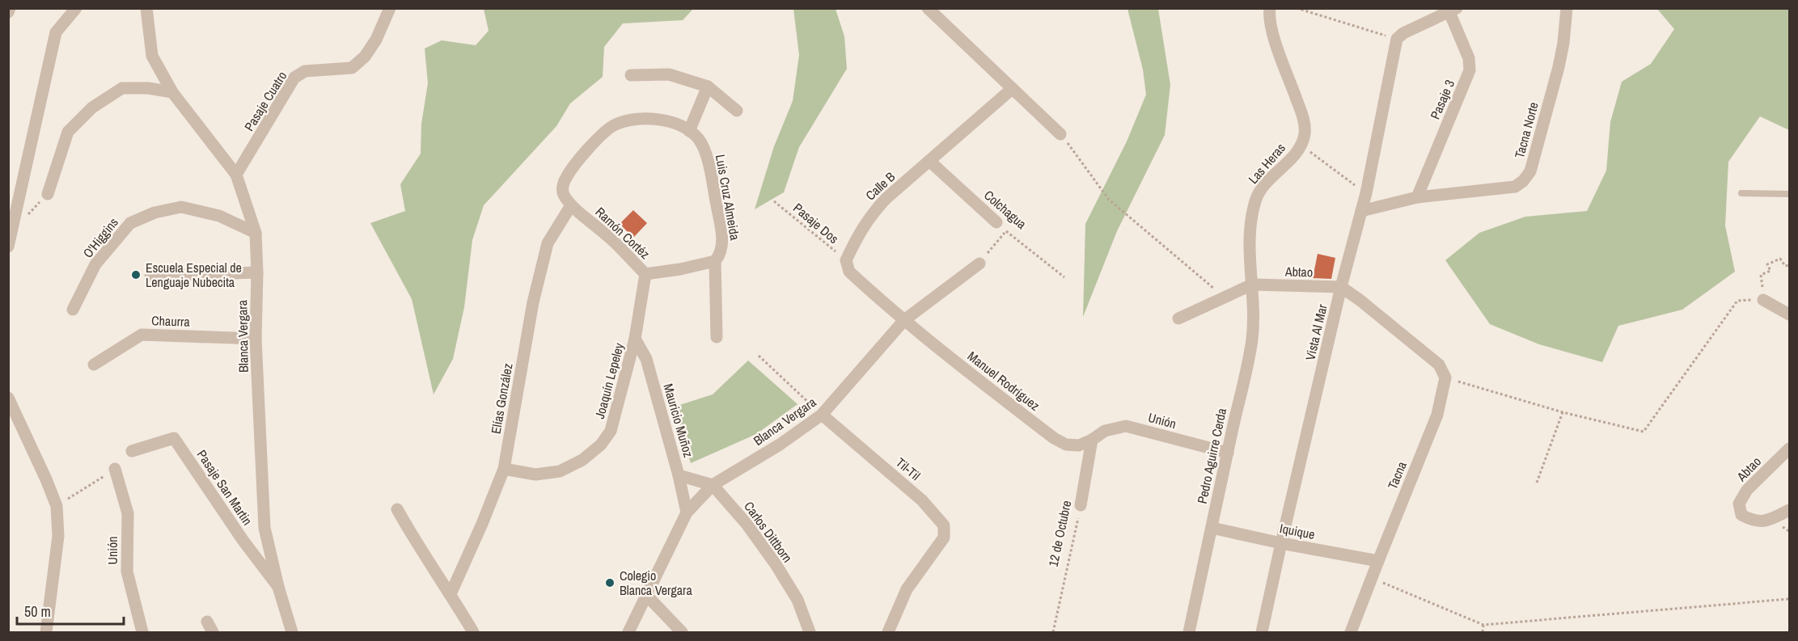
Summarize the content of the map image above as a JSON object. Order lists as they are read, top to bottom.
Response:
{
  "streets": {
    "street": [
      "Pasaje 3",
      "Pasaje Cuatro",
      "Tacna Norte",
      "Las Heras",
      "Calle B",
      "Luis Cruz Almeida",
      "Colchagua",
      "Ramón Cortéz",
      "O'Higgins",
      "Abtao",
      "Chaurra",
      "Vista Al Mar",
      "Blanca Vergara",
      "Joaquín Lepeley",
      "Manuel Rodríguez",
      "Elías González",
      "Mauricio Muñoz",
      "Unión",
      "Pedro Aguirre Cerda",
      "Til-Til",
      "Tacna",
      "Pasaje San Martin",
      "Iquique",
      "Carlos Dittborn",
      "12 de Octubre"
    ],
    "path": ["Pasaje Dos"]
  },
  "crossings": [
    ["Pasaje 3", "Tacna Norte"],
    ["Pasaje Cuatro", "Blanca Vergara"],
    ["Tacna Norte", "Vista Al Mar"],
    ["Las Heras", "Abtao"],
    ["Las Heras", "Pedro Aguirre Cerda"],
    ["Calle B", "Colchagua"],
    ["Calle B", "Pasaje Dos"],
    ["Luis Cruz Almeida", "Ramón Cortéz"],
    ["Luis Cruz Almeida", "Joaquín Lepeley"],
    ["Luis Cruz Almeida", "Elías González"],
    ["Ramón Cortéz", "Joaquín Lepeley"],
    ["Ramón Cortéz", "Elías González"],
    ["O'Higgins", "Blanca Vergara"],
    ["Abtao", "Vista Al Mar"],
    ["Abtao", "Pedro Aguirre Cerda"],
    ["Chaurra", "Blanca Vergara"],
    ["Vista Al Mar", "Iquique"],
    ["Blanca Vergara", "Manuel Rodríguez"],
    ["Blanca Vergara", "Mauricio Muñoz"],
    ["Blanca Vergara", "Til-Til"],
    ["Blanca Vergara", "Pasaje San Martin"],
    ["Blanca Vergara", "Carlos Dittborn"],
    ["Joaquín Lepeley", "Elías González"],
    ["Joaquín Lepeley", "Mauricio Muñoz"],
    ["Manuel Rodríguez", "Unión"],
    ["Manuel Rodríguez", "12 de Octubre"],
    ["Unión", "Pedro Aguirre Cerda"],
    ["Unión", "12 de Octubre"],
    ["Pedro Aguirre Cerda", "Iquique"],
    ["Tacna", "Iquique"]
  ],
  "places": ["Escuela Especial de Lenguaje Nubecita", "Colegio Blanca Vergara"],
  "scale_bar": "50 m"
}
